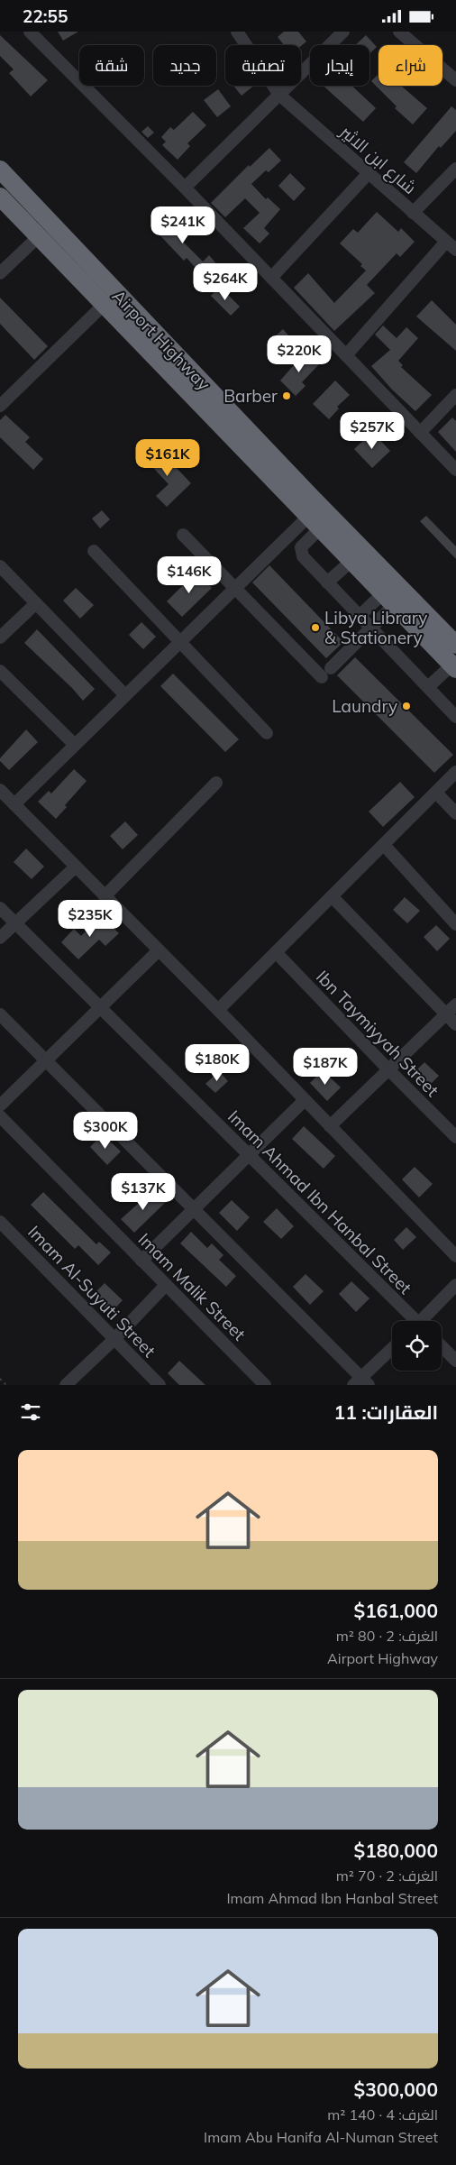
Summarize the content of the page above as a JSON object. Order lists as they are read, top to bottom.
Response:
{
  "streets": {
    "highway": ["Airport Highway"],
    "street": [
      "شارع ابن الاثير",
      "Ibn Taymiyyah Street",
      "Imam Ahmad Ibn Hanbal Street",
      "Imam Malik Street",
      "Imam Al-Suyuti Street"
    ]
  },
  "places": ["Barber", "Libya Library & Stationery", "Laundry"],
  "page": {
    "status": "22:55",
    "chip": [
      "شراء",
      "إيجار",
      "تصفية",
      "جديد",
      "شقة"
    ],
    "price": [
      "$241K",
      "$264K",
      "$220K",
      "$257K",
      "$161K",
      "$146K",
      "$235K",
      "$180K",
      "$187K",
      "$300K",
      "$137K"
    ],
    "heading": "العقارات: 11",
    "list": [
      {
        "name": "$161,000",
        "note": "الغرف: 2 · 80 m² · Airport Highway"
      },
      {
        "name": "$180,000",
        "note": "الغرف: 2 · 70 m² · Imam Ahmad Ibn Hanbal Street"
      },
      {
        "name": "$300,000",
        "note": "الغرف: 4 · 140 m² · Imam Abu Hanifa Al-Numan Street"
      }
    ]
  }
}
